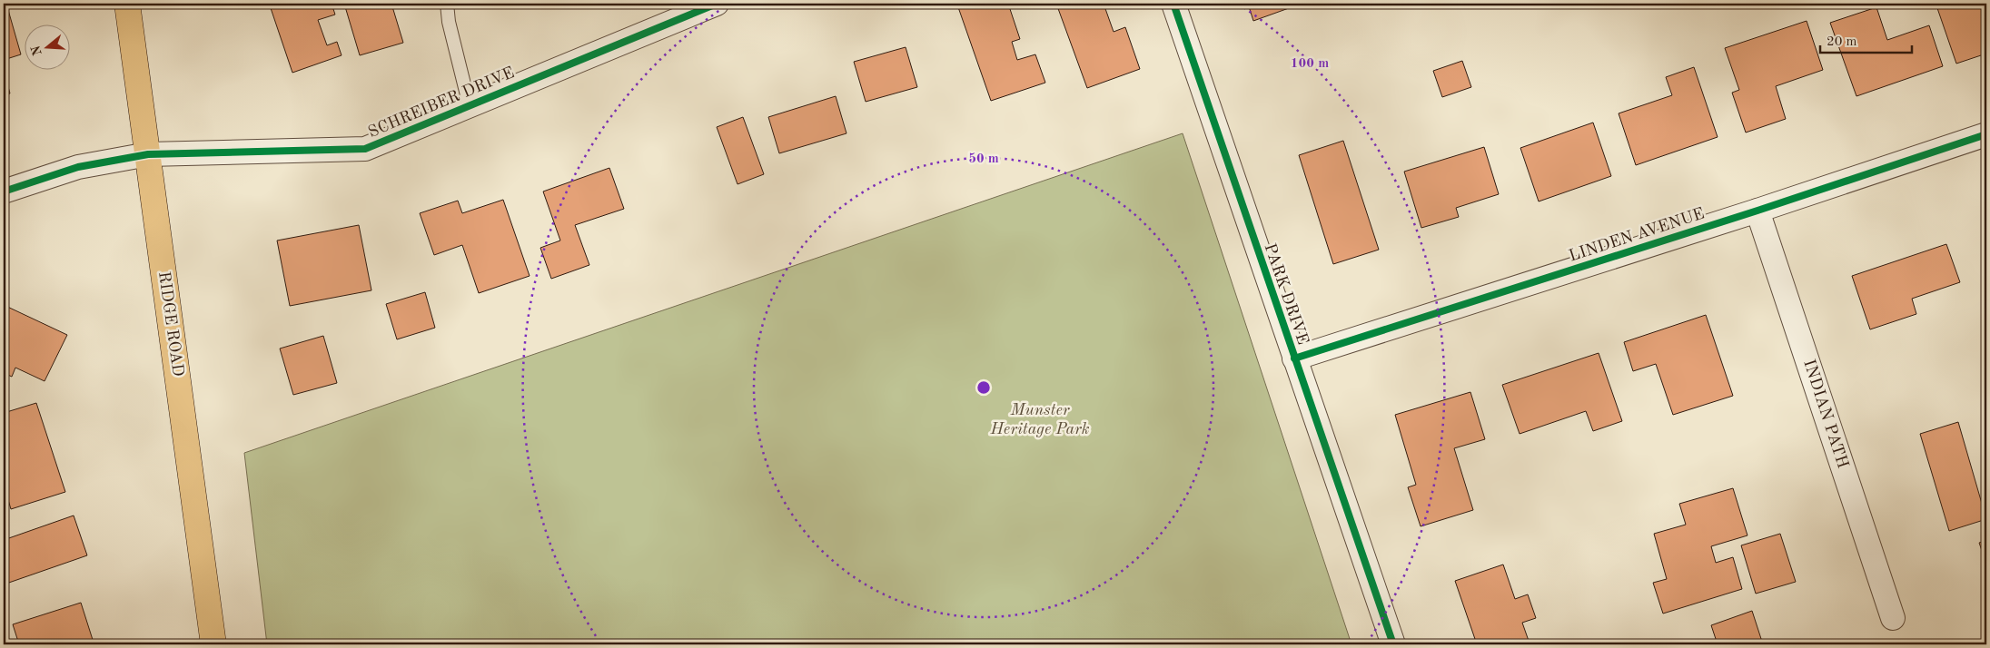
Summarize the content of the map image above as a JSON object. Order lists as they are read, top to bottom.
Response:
{
  "streets": {
    "main road": ["RIDGE ROAD"],
    "street": [
      "SCHREIBER DRIVE",
      "LINDEN AVENUE",
      "PARK DRIVE",
      "INDIAN PATH"
    ]
  },
  "crossings": [
    ["SCHREIBER DRIVE", "RIDGE ROAD"],
    ["LINDEN AVENUE", "PARK DRIVE"],
    ["LINDEN AVENUE", "INDIAN PATH"]
  ],
  "parks": ["Munster Heritage Park"],
  "scale_bar": "20 m",
  "north": "left",
  "rings": ["100 m", "50 m"]
}
